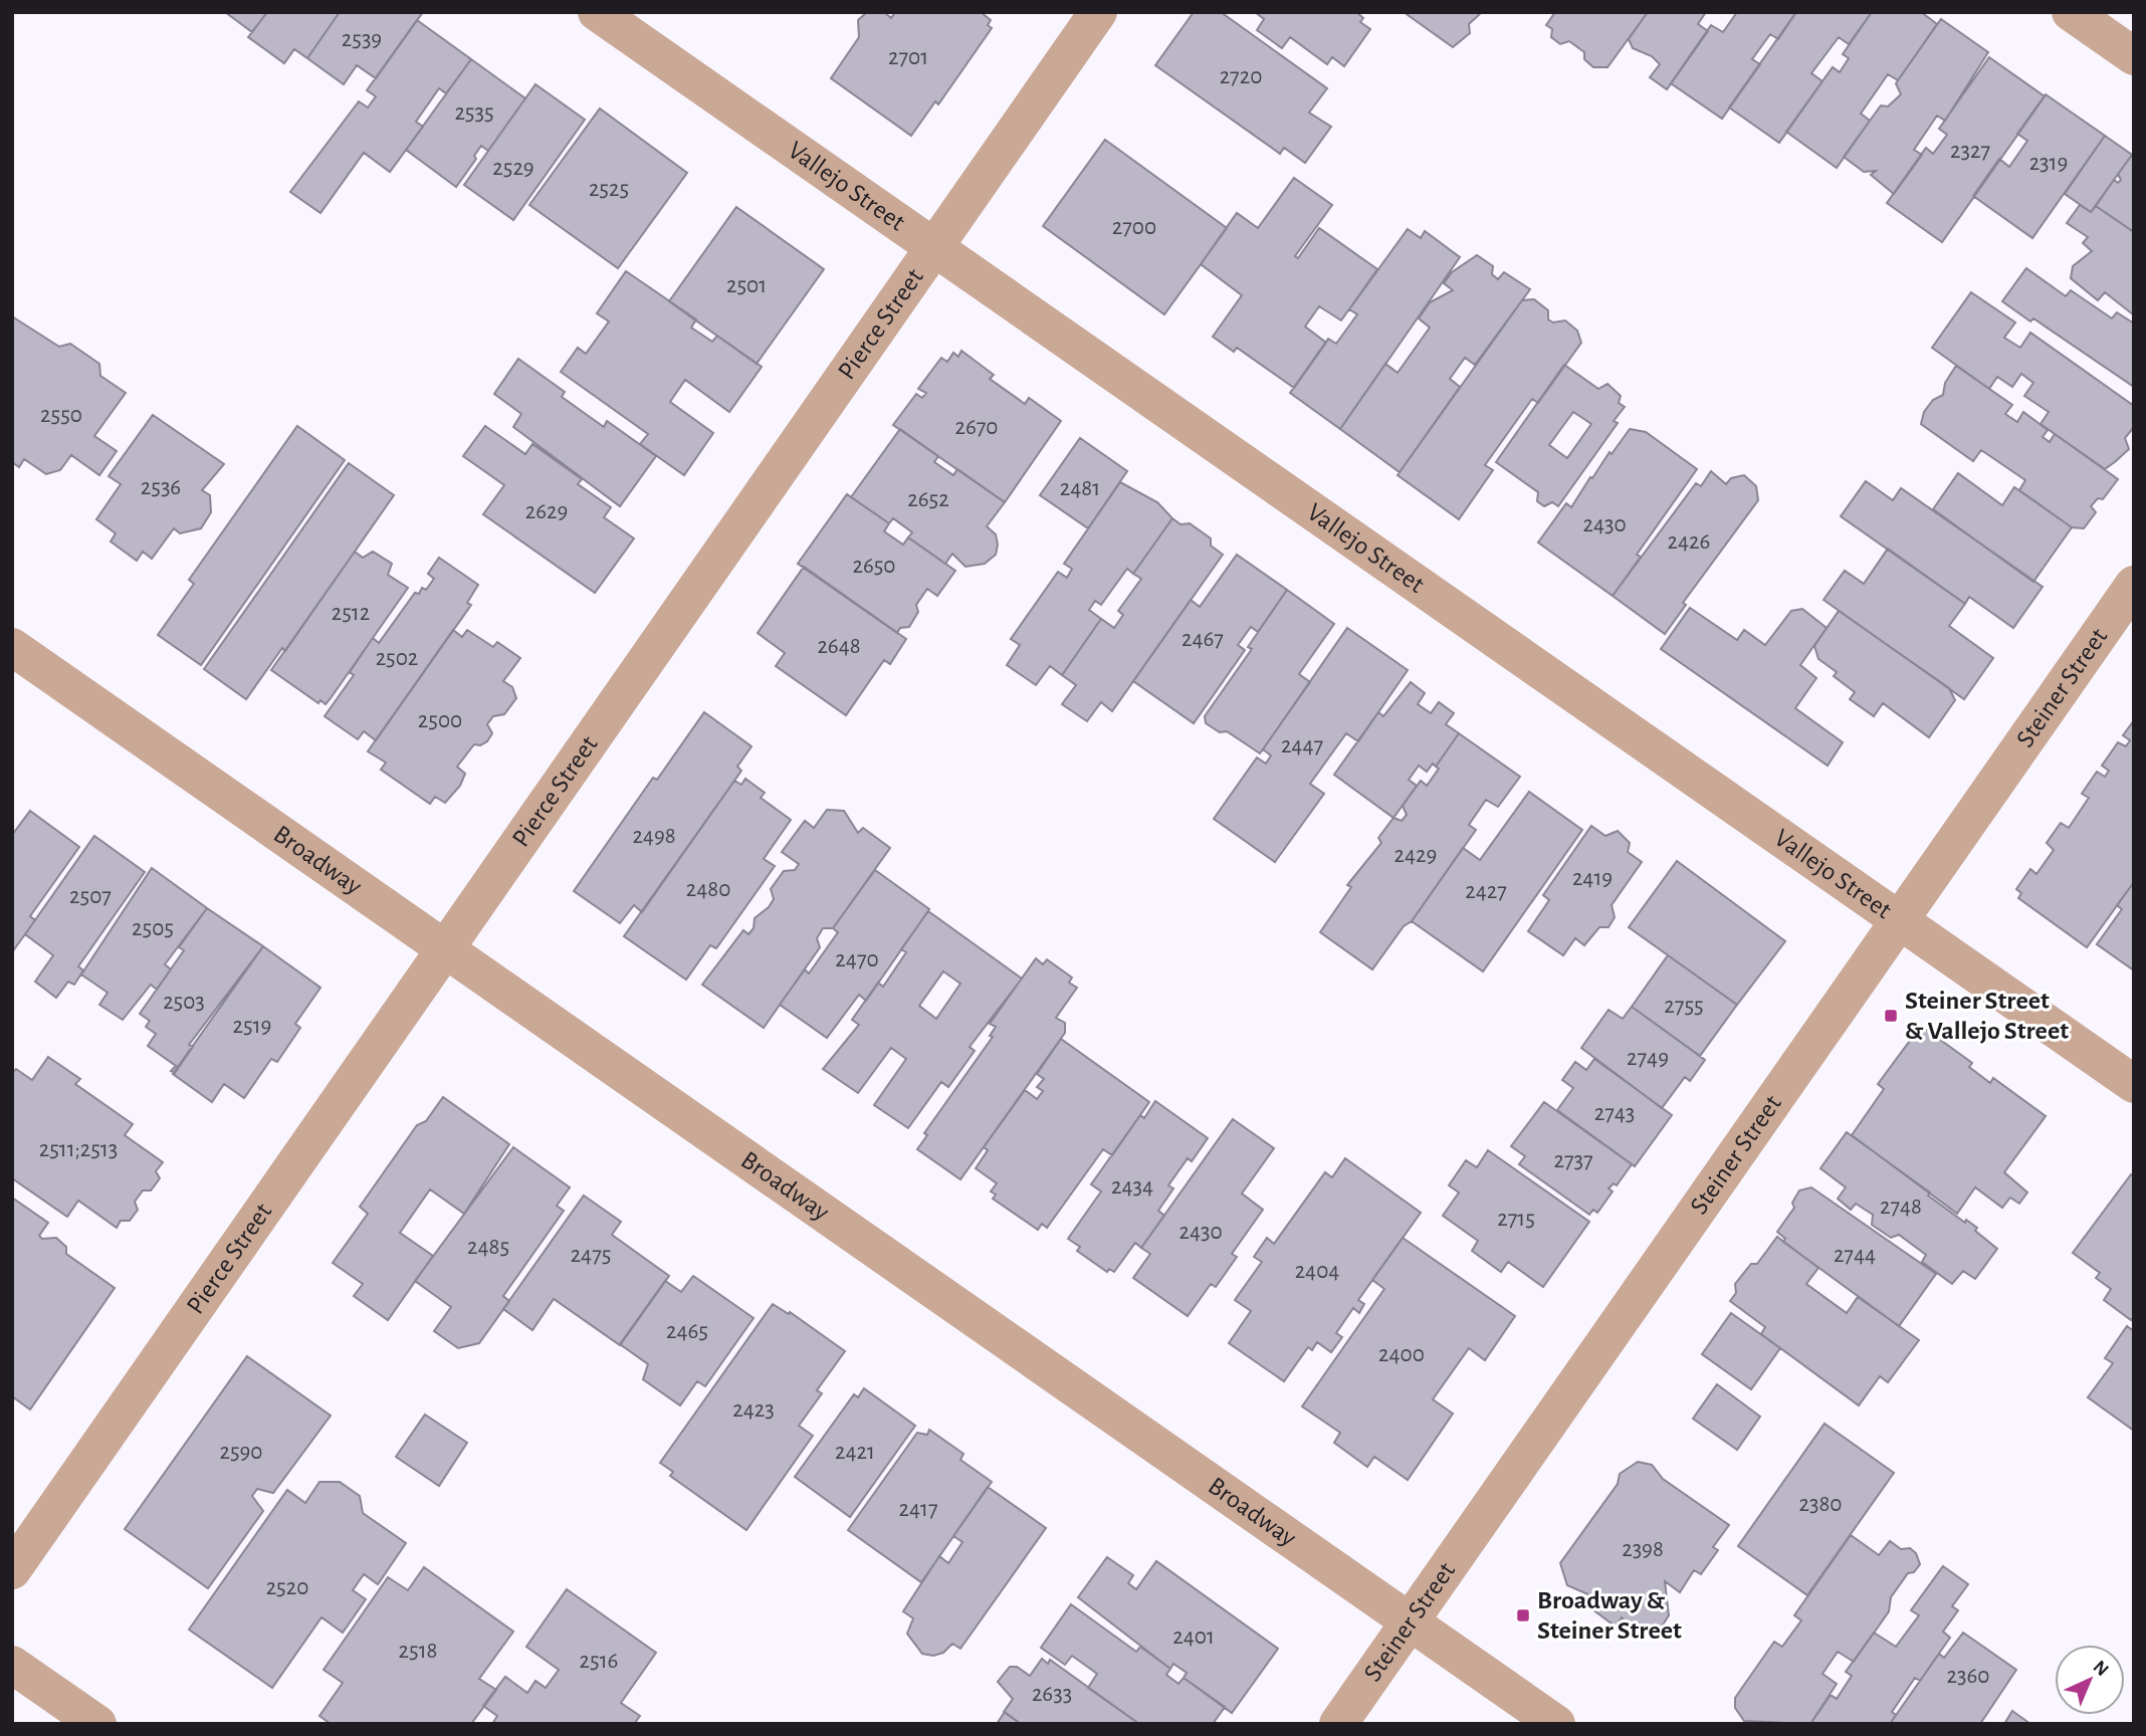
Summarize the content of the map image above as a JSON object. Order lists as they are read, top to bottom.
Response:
{
  "streets": {
    "street": [
      "Vallejo Street",
      "Pierce Street",
      "Steiner Street",
      "Broadway"
    ]
  },
  "crossings": [
    ["Vallejo Street", "Pierce Street"],
    ["Vallejo Street", "Steiner Street"],
    ["Pierce Street", "Broadway"],
    ["Steiner Street", "Broadway"]
  ],
  "places": {
    "transit": ["Steiner Street & Vallejo Street", "Broadway & Steiner Street"]
  },
  "house_numbers": [
    "2539",
    "2701",
    "2720",
    "2535",
    "2327",
    "2319",
    "2529",
    "2525",
    "2700",
    "2501",
    "2550",
    "2670",
    "2536",
    "2481",
    "2652",
    "2629",
    "2430",
    "2426",
    "2650",
    "2512",
    "2467",
    "2648",
    "2502",
    "2500",
    "2447",
    "2498",
    "2429",
    "2419",
    "2480",
    "2427",
    "2507",
    "2505",
    "2470",
    "2503",
    "2755",
    "2519",
    "2749",
    "2743",
    "2511;2513",
    "2737",
    "2434",
    "2748",
    "2715",
    "2430",
    "2485",
    "2475",
    "2744",
    "2404",
    "2465",
    "2400",
    "2423",
    "2590",
    "2421",
    "2380",
    "2417",
    "2398",
    "2520",
    "2401",
    "2518",
    "2516",
    "2360",
    "2633"
  ],
  "north": "top right"
}
